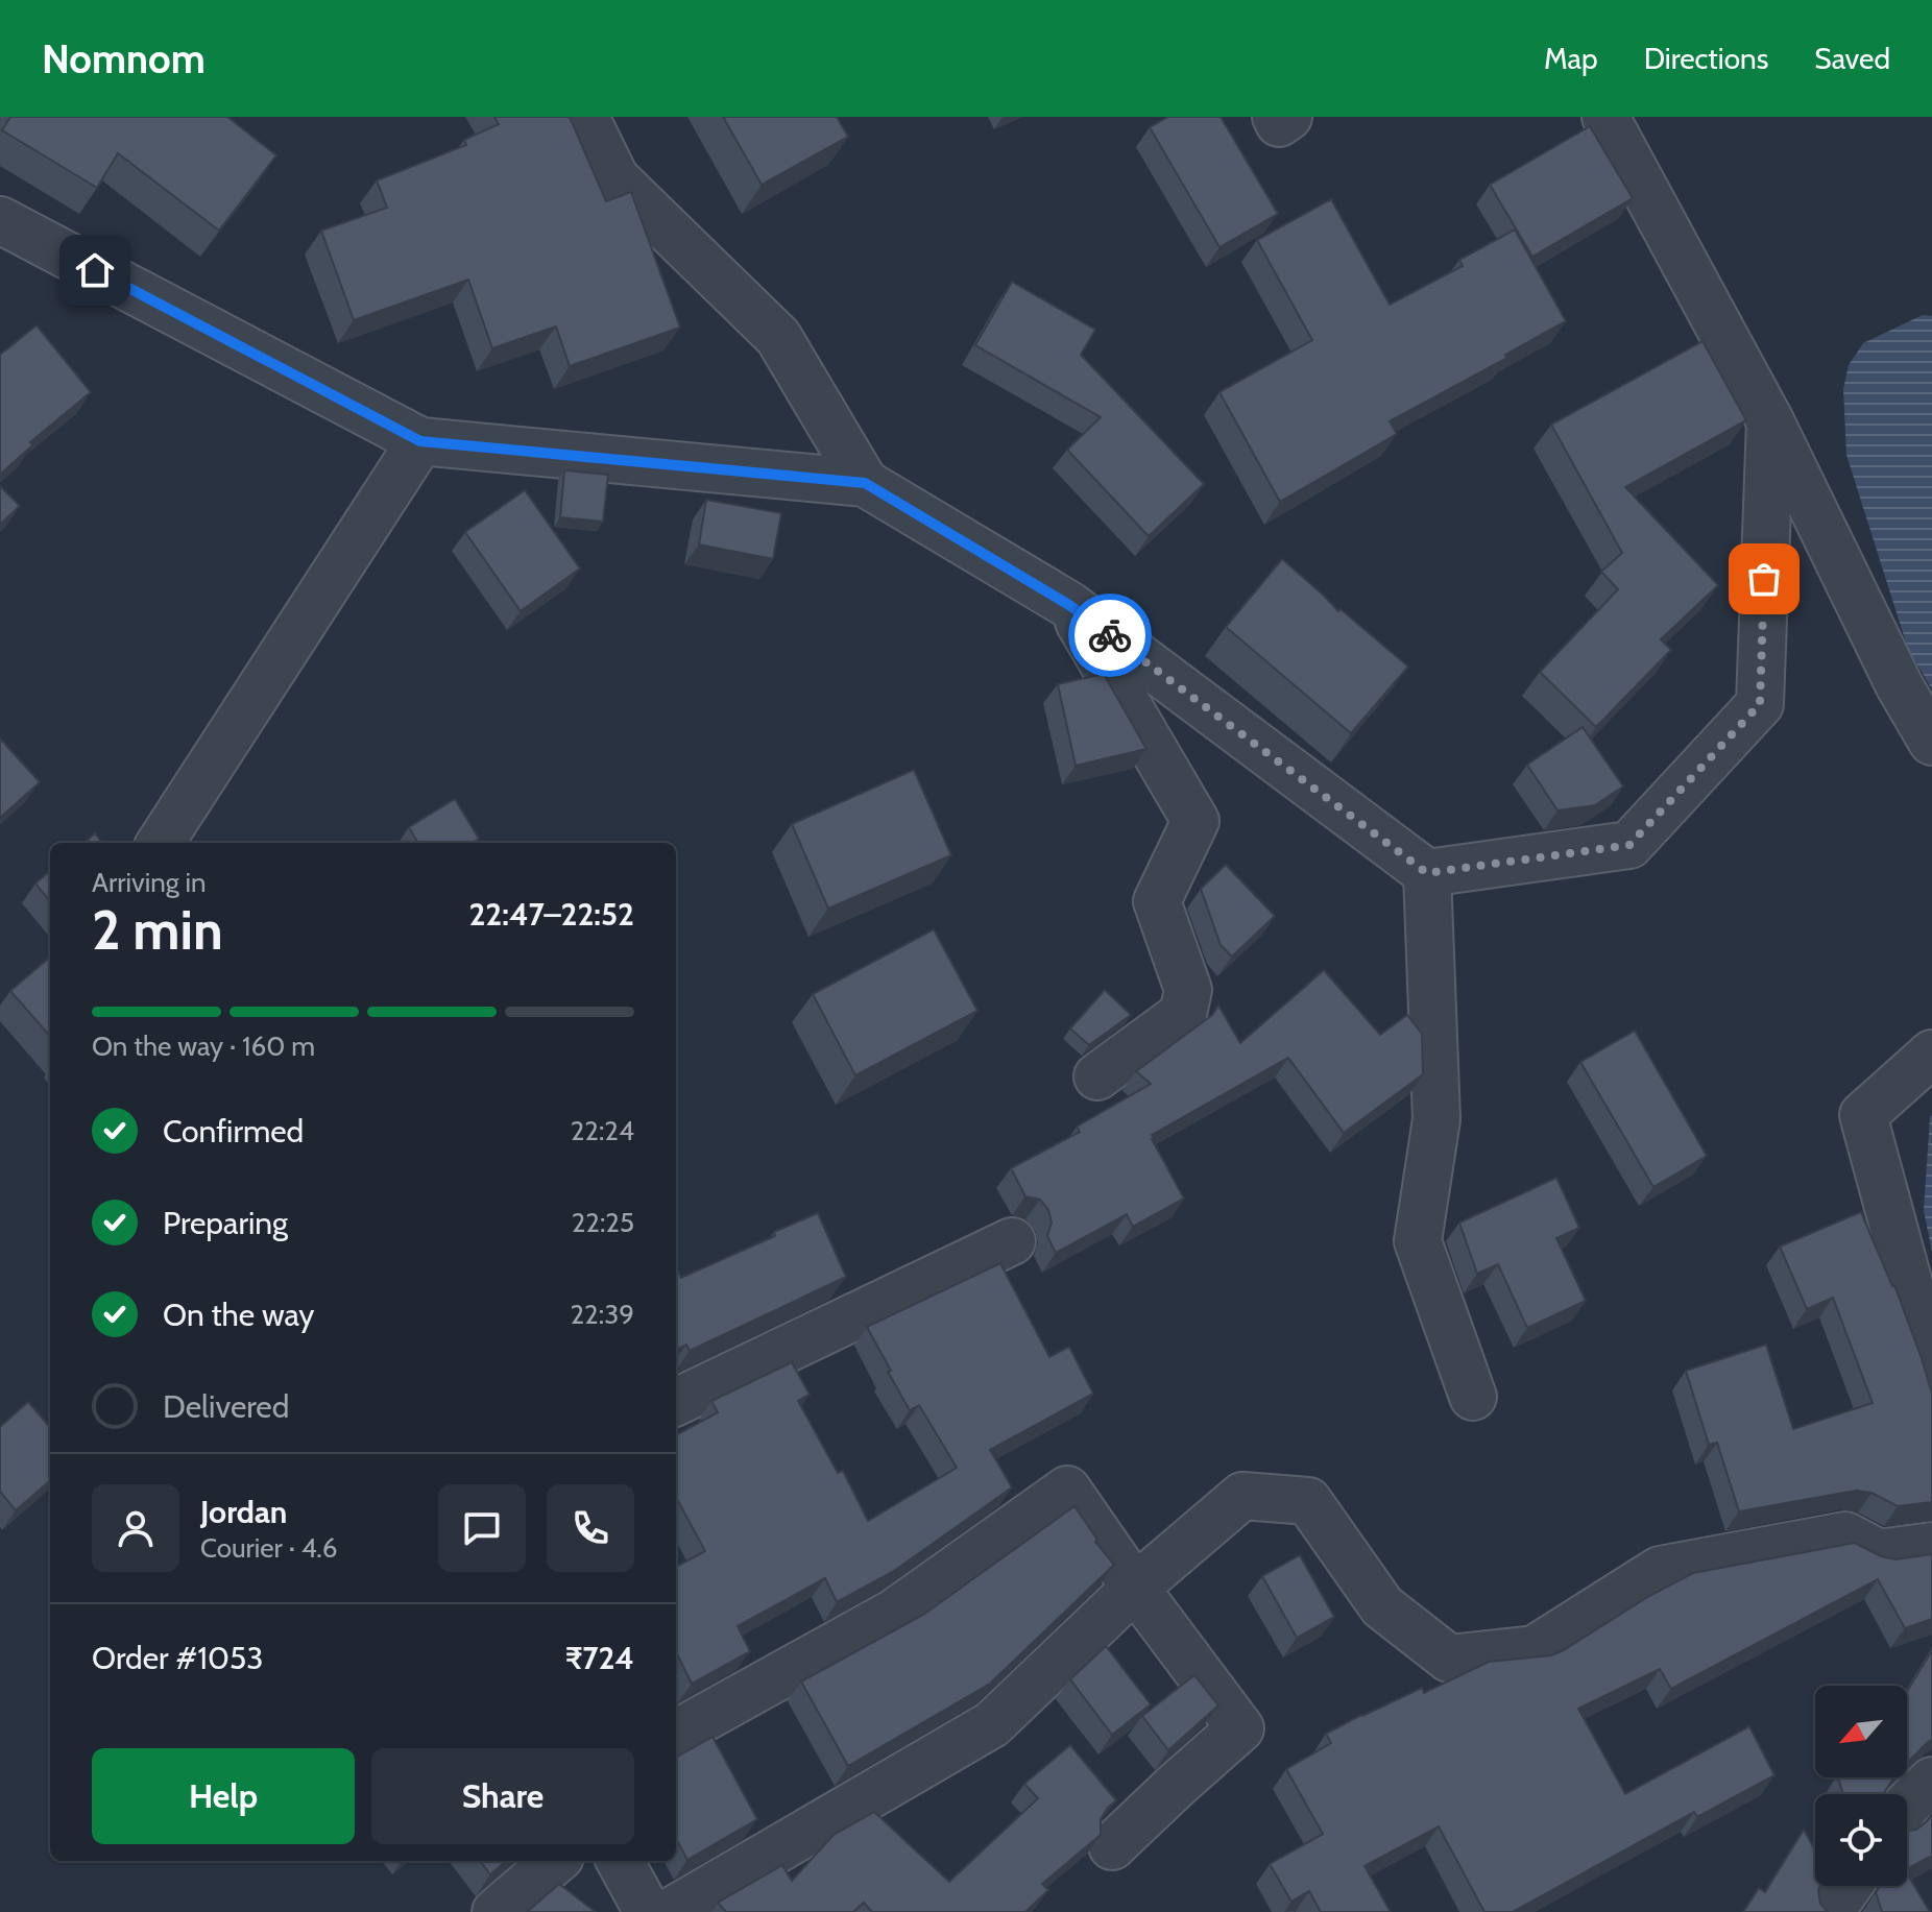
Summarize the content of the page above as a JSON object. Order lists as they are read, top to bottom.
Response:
{
  "north": "bottom left",
  "page": {
    "header": "Nomnom",
    "nav": ["Map", "Directions", "Saved"],
    "heading": ["2 min", "Arriving in", "22:47–22:52"],
    "panel": [
      "Jordan",
      "Courier · 4.6",
      "Order #1053",
      "₹724"
    ],
    "bar": "On the way · 160 m",
    "list": [
      ["Confirmed", "22:24"],
      ["Preparing", "22:25"],
      ["On the way", "22:39"],
      "Delivered"
    ],
    "buttons": ["Help", "Share"]
  }
}
